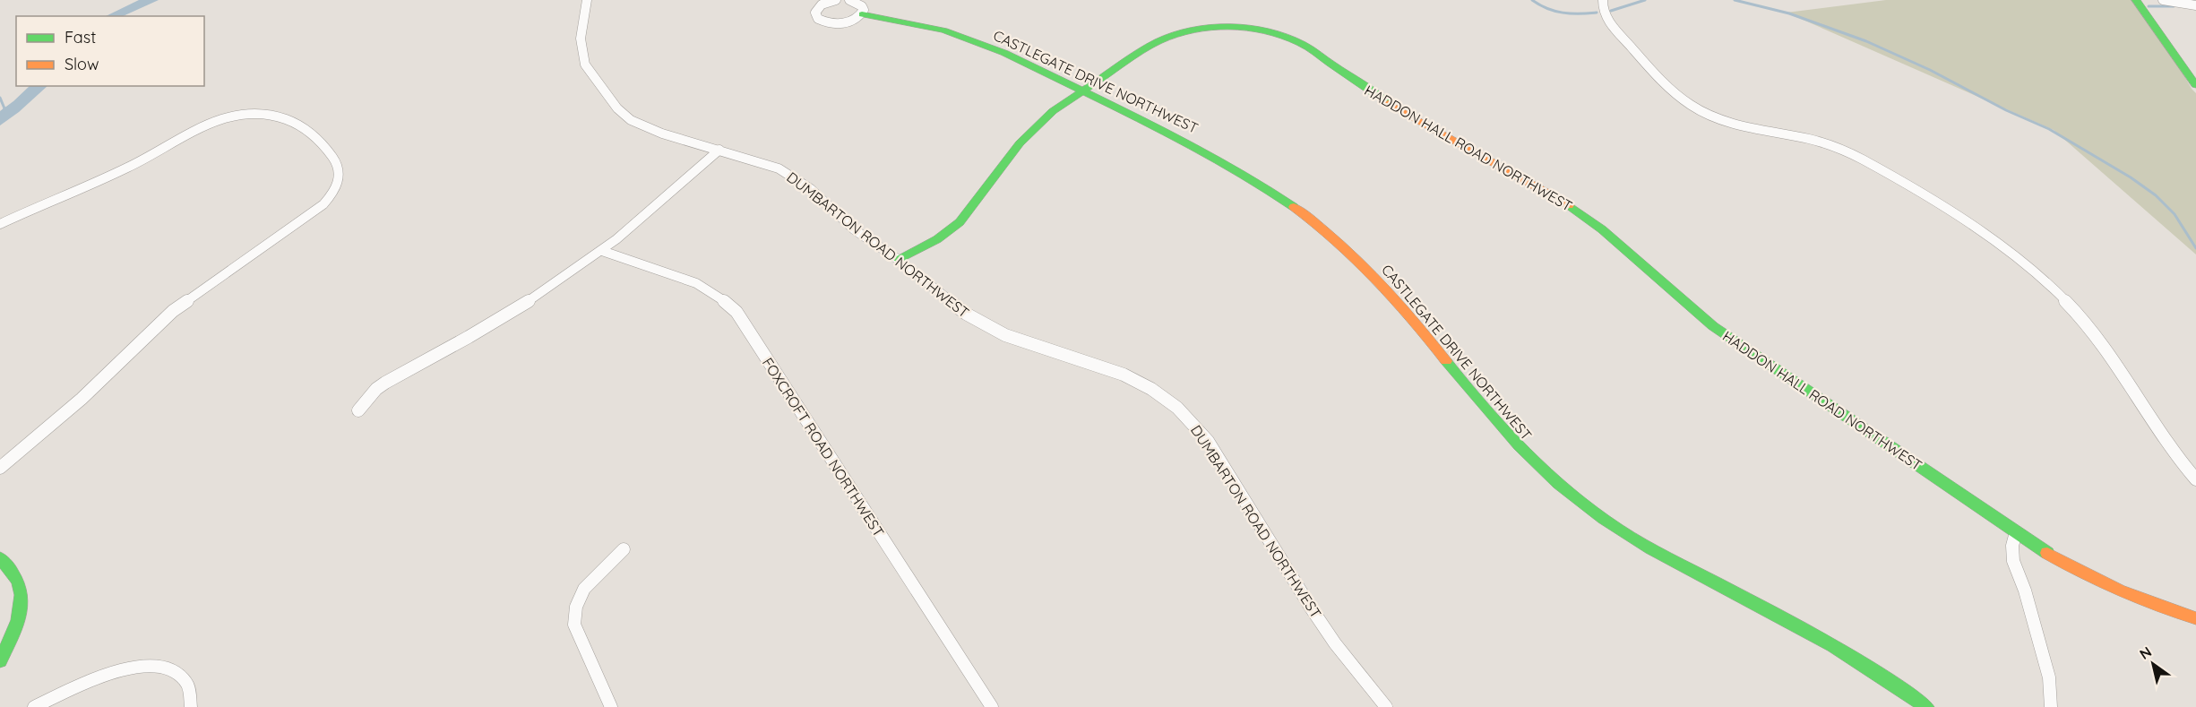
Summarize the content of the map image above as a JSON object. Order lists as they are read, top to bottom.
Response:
{
  "streets": {
    "street": [
      "CASTLEGATE DRIVE NORTHWEST",
      "HADDON HALL ROAD NORTHWEST",
      "DUMBARTON ROAD NORTHWEST",
      "FOXCROFT ROAD NORTHWEST"
    ]
  },
  "crossings": [
    ["CASTLEGATE DRIVE NORTHWEST", "HADDON HALL ROAD NORTHWEST"],
    ["HADDON HALL ROAD NORTHWEST", "DUMBARTON ROAD NORTHWEST"]
  ],
  "legend": ["Fast", "Slow"],
  "north": "top left"
}
